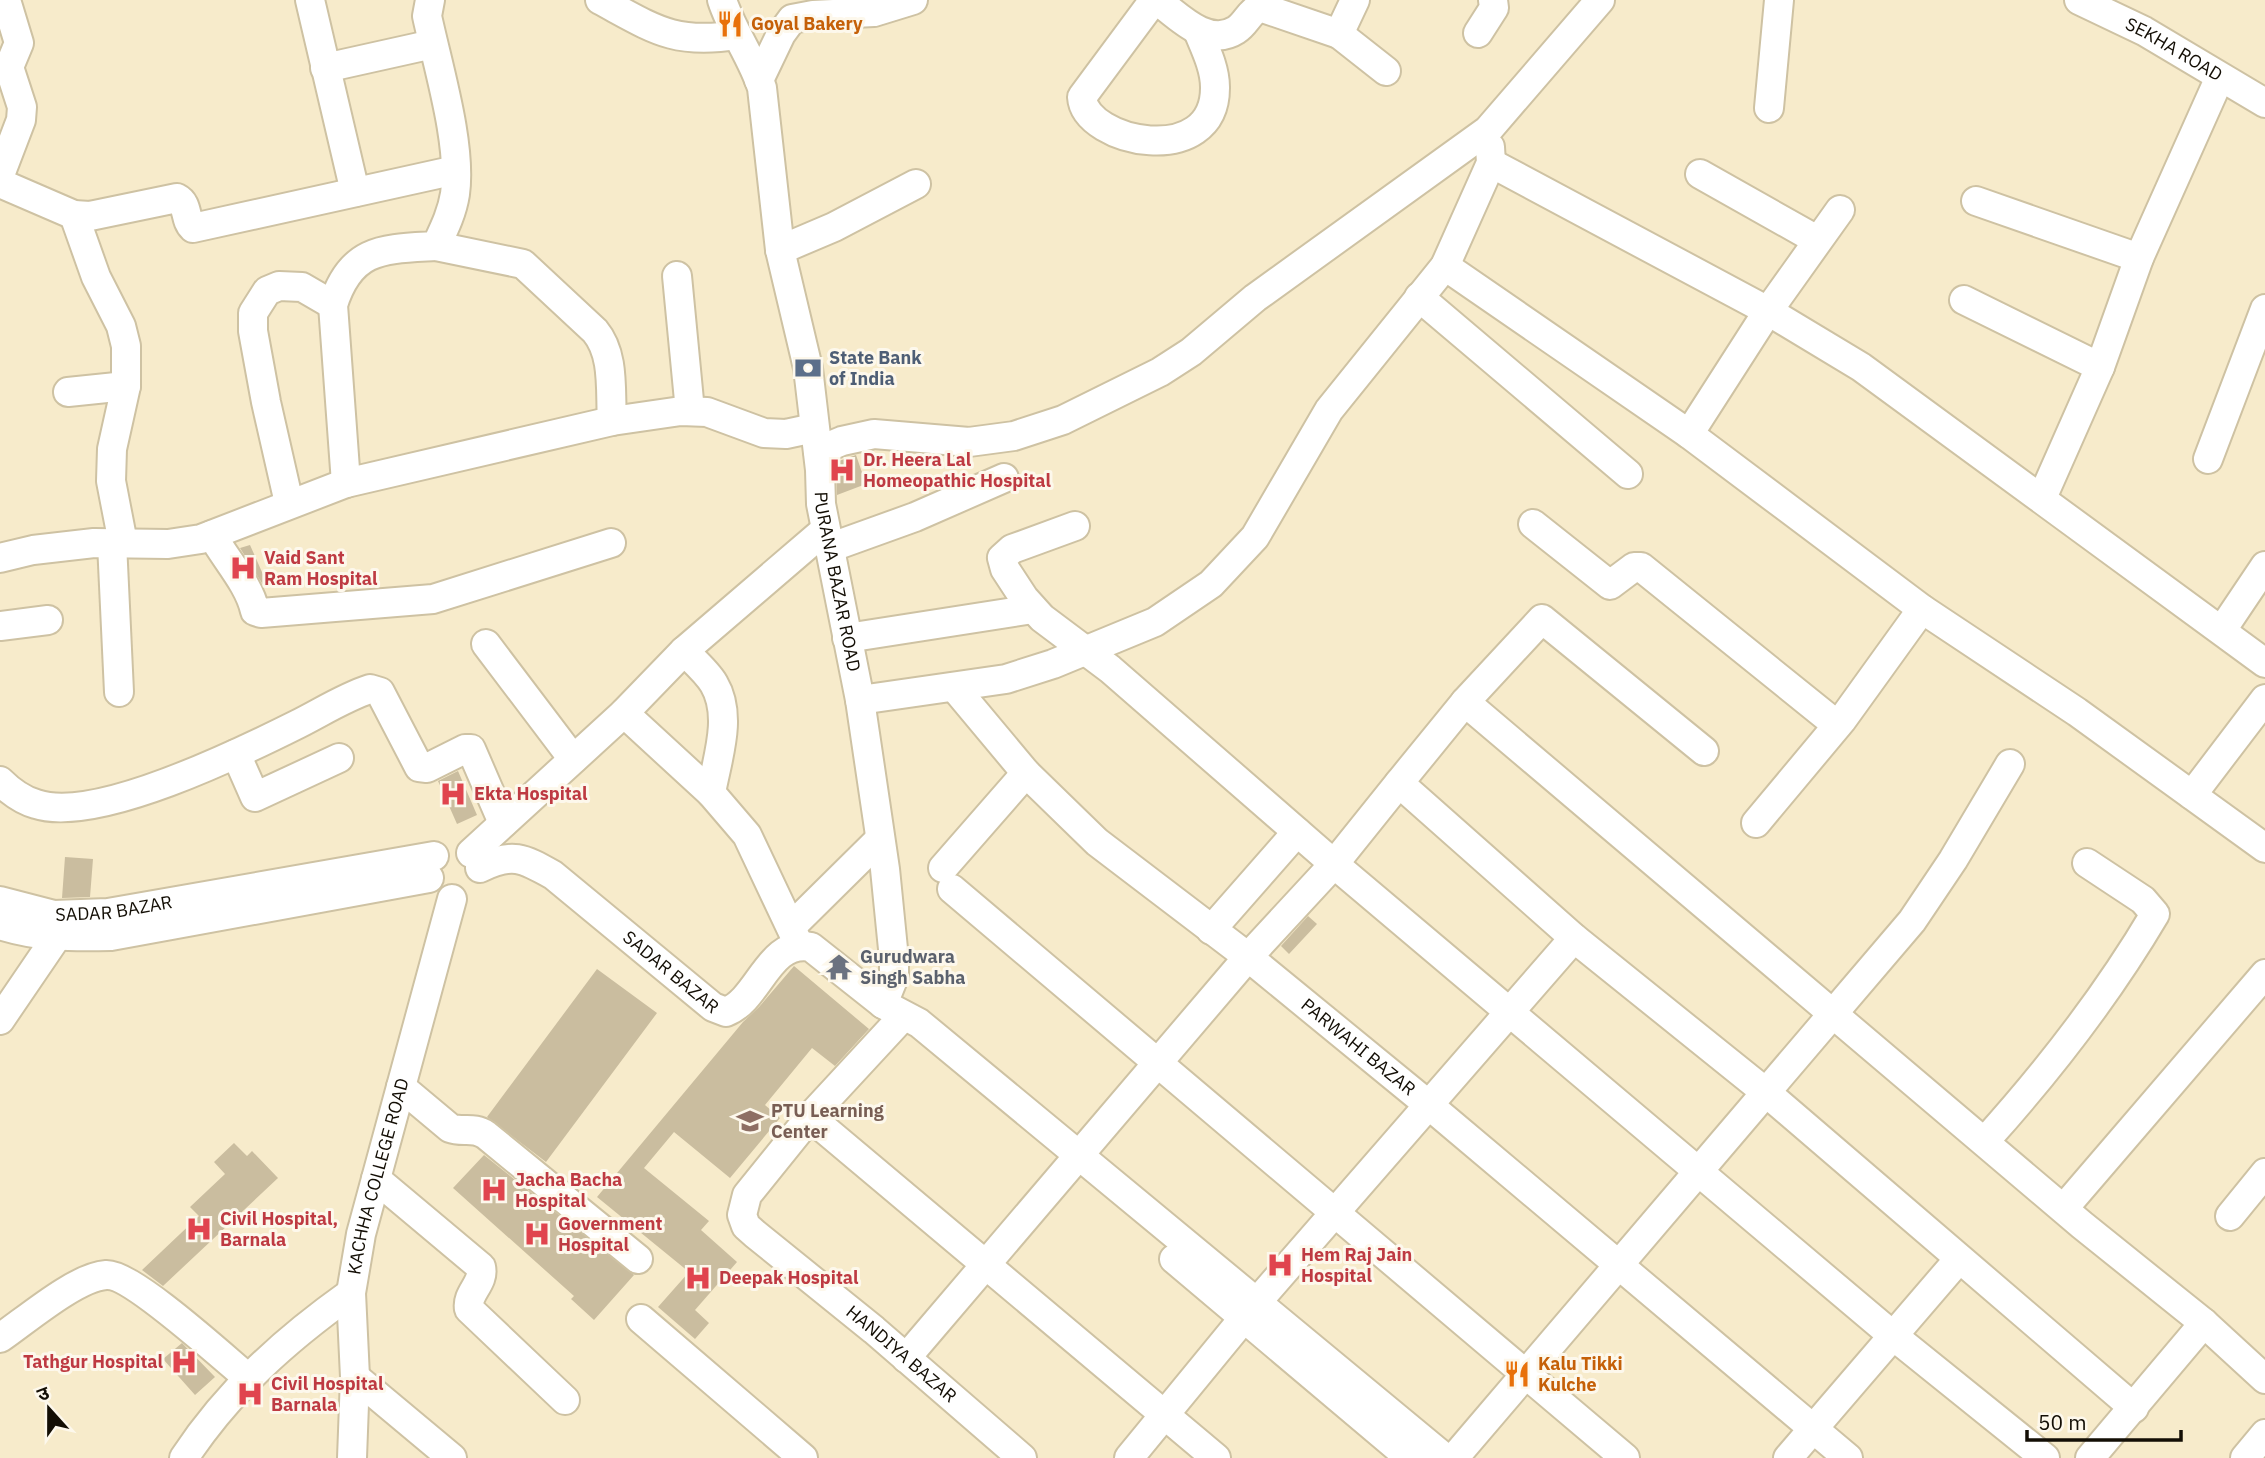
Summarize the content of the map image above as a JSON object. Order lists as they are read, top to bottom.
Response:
{
  "streets": {
    "street": [
      "SEKHA ROAD",
      "PURANA BAZAR ROAD",
      "SADAR BAZAR",
      "PARWAHI BAZAR",
      "KACHHA COLLEGE ROAD",
      "HANDIYA BAZAR"
    ]
  },
  "crossings": [
    ["SADAR BAZAR", "KACHHA COLLEGE ROAD"]
  ],
  "places": {
    "restaurant": ["Goyal Bakery", "Kalu Tikki Kulche"],
    "bank": ["State Bank of India"],
    "hospital": [
      "Dr. Heera Lal Homeopathic Hospital",
      "Vaid Sant Ram Hospital",
      "Ekta Hospital",
      "Jacha Bacha Hospital",
      "Civil Hospital, Barnala",
      "Government Hospital",
      "Hem Raj Jain Hospital",
      "Deepak Hospital",
      "Tathgur Hospital",
      "Civil Hospital Barnala"
    ],
    "temple": ["Gurudwara Singh Sabha"],
    "school or university": ["PTU Learning Center"]
  },
  "scale_bar": "50 m",
  "north": "top"
}
